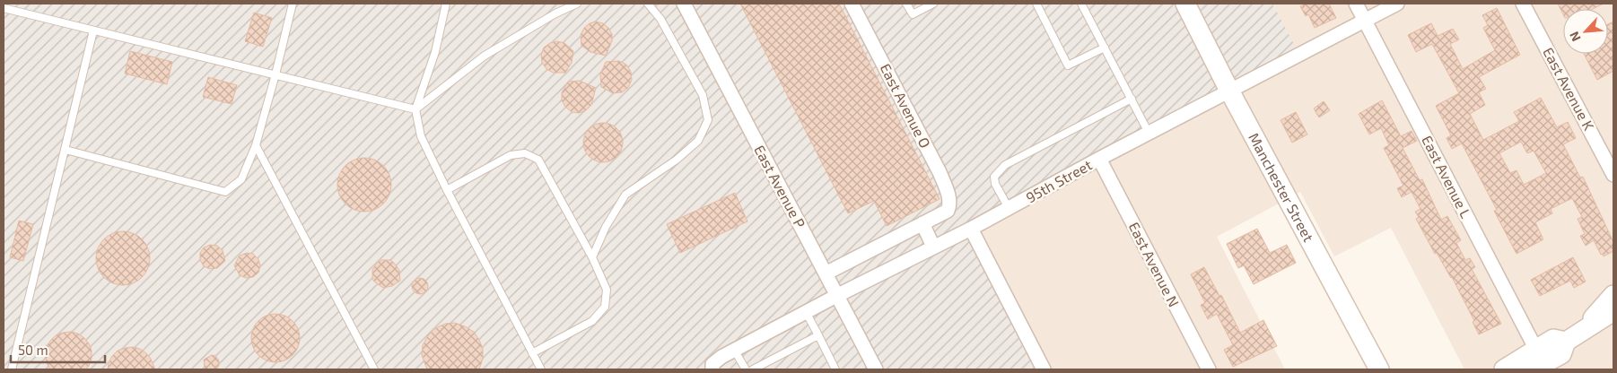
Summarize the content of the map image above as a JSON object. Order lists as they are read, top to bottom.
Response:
{
  "streets": {
    "street": [
      "East Avenue K",
      "East Avenue O",
      "East Avenue L",
      "95th Street",
      "East Avenue P",
      "Manchester Street",
      "East Avenue N"
    ]
  },
  "crossings": [
    ["East Avenue L", "95th Street"],
    ["95th Street", "East Avenue P"],
    ["95th Street", "Manchester Street"],
    ["95th Street", "East Avenue N"]
  ],
  "scale_bar": "50 m",
  "north": "bottom left"
}
